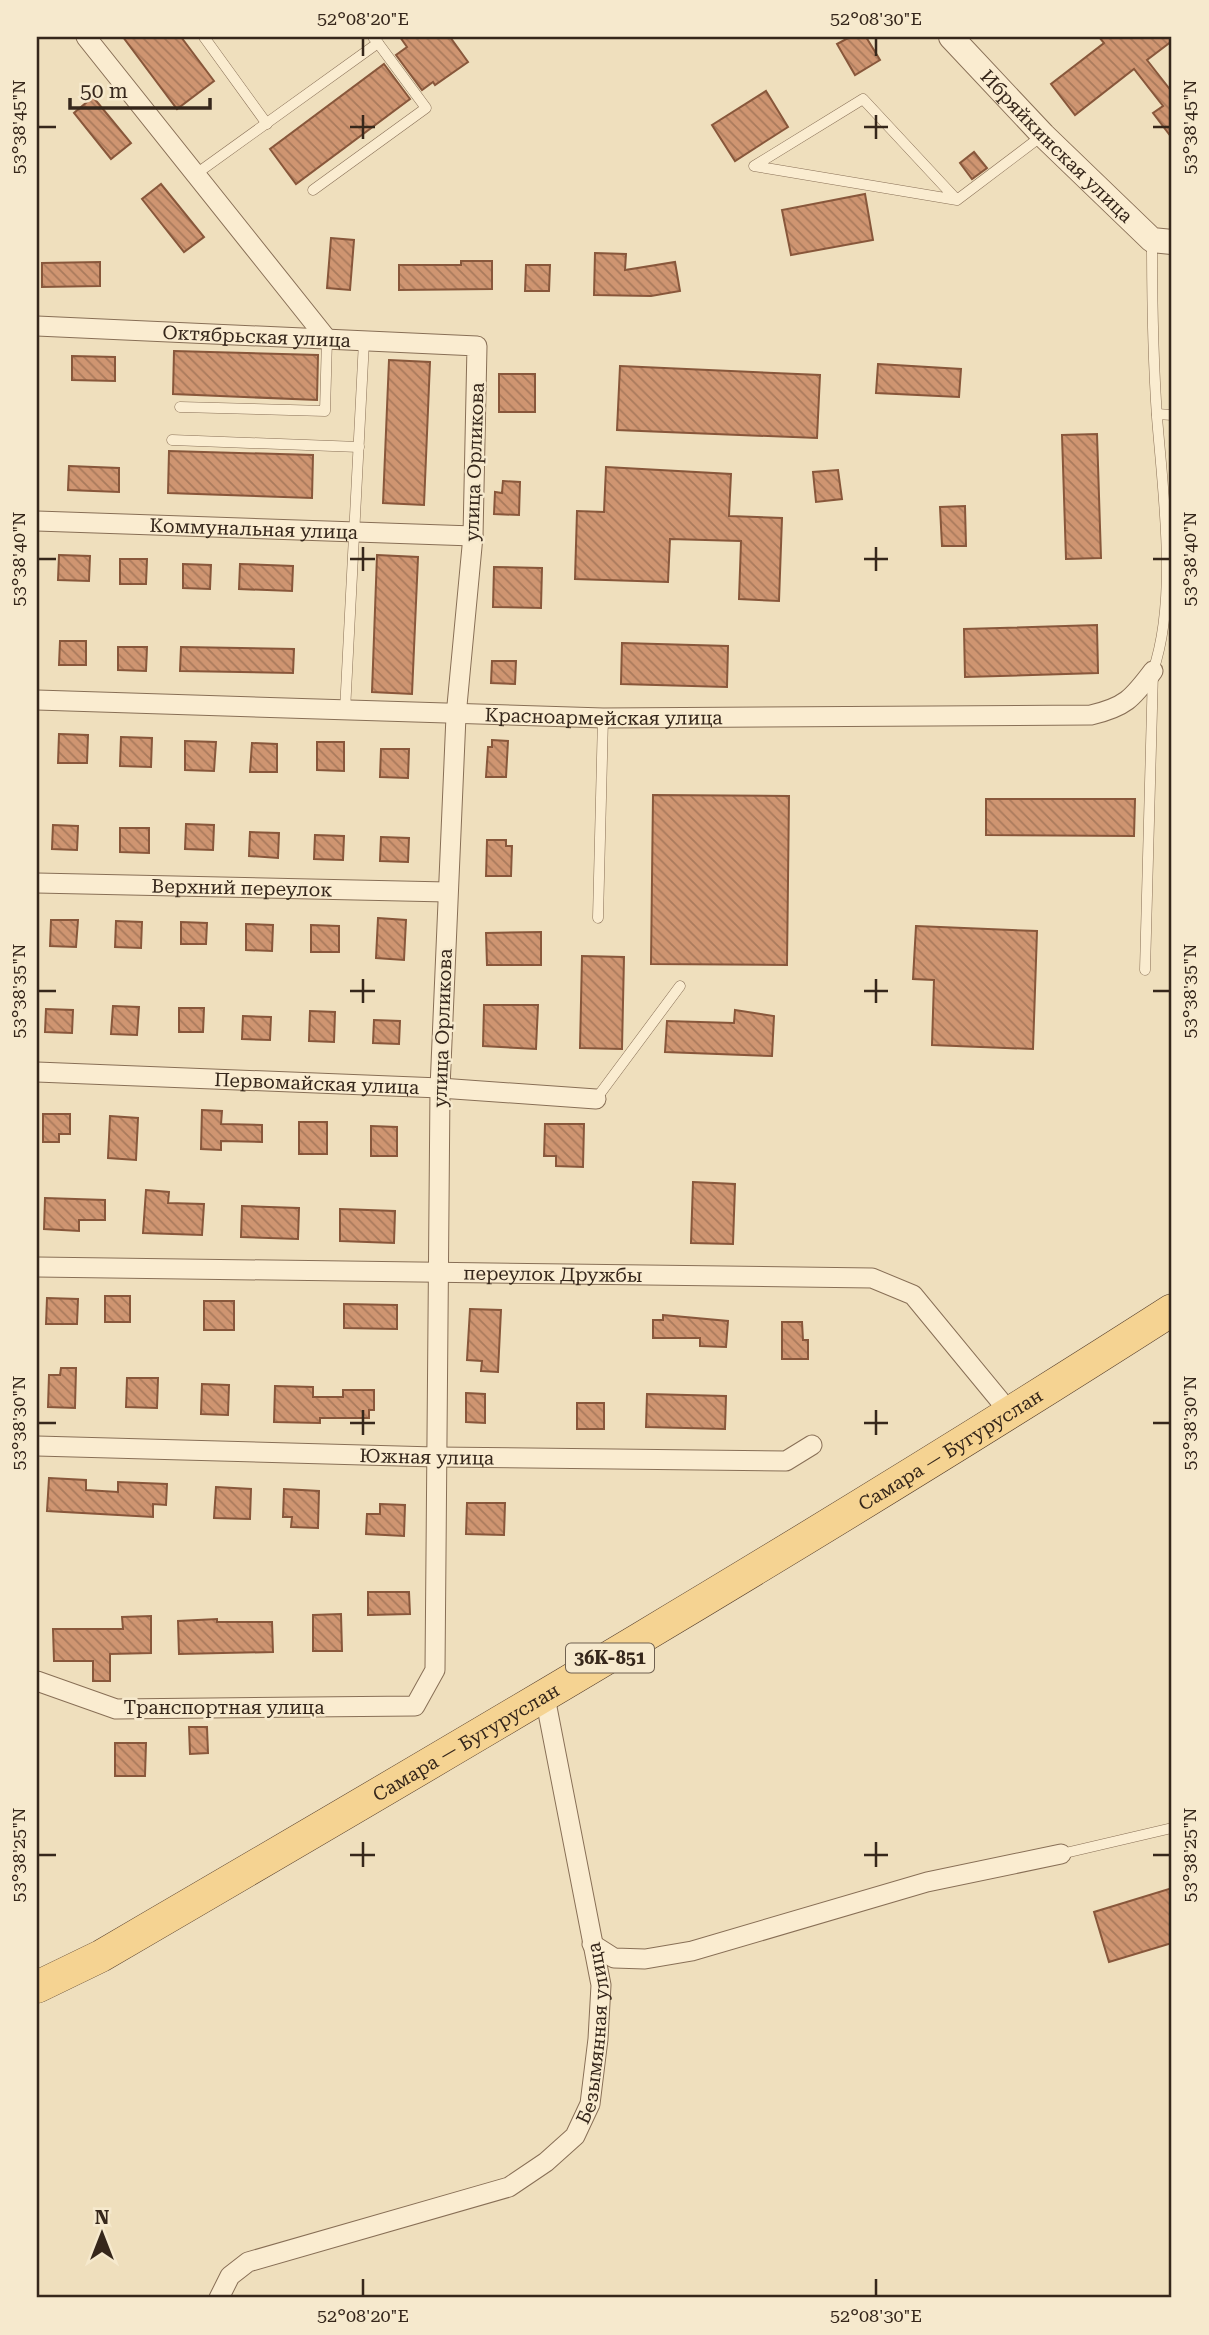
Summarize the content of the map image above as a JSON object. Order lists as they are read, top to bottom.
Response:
{
  "streets": {
    "main road": ["Самара — Бугуруслан", "36К-851"],
    "street": [
      "Ибряйкинская улица",
      "Октябрьская улица",
      "улица Орликова",
      "Коммунальная улица",
      "Красноармейская улица",
      "Верхний переулок",
      "Первомайская улица",
      "переулок Дружбы",
      "Южная улица",
      "Транспортная улица",
      "Безымянная улица"
    ]
  },
  "crossings": [
    ["Октябрьская улица", "улица Орликова"],
    ["улица Орликова", "Коммунальная улица"],
    ["улица Орликова", "Красноармейская улица"],
    ["улица Орликова", "Верхний переулок"],
    ["улица Орликова", "Первомайская улица"],
    ["улица Орликова", "переулок Дружбы"],
    ["улица Орликова", "Южная улица"],
    ["улица Орликова", "Транспортная улица"],
    ["переулок Дружбы", "Самара — Бугуруслан"],
    ["Самара — Бугуруслан", "Безымянная улица"]
  ],
  "scale_bar": "50 m",
  "north": "top",
  "coordinates": [
    "52°08'20\"E",
    "52°08'30\"E",
    "53°38'45\"N",
    "53°38'40\"N",
    "53°38'35\"N",
    "53°38'30\"N",
    "53°38'25\"N"
  ]
}
